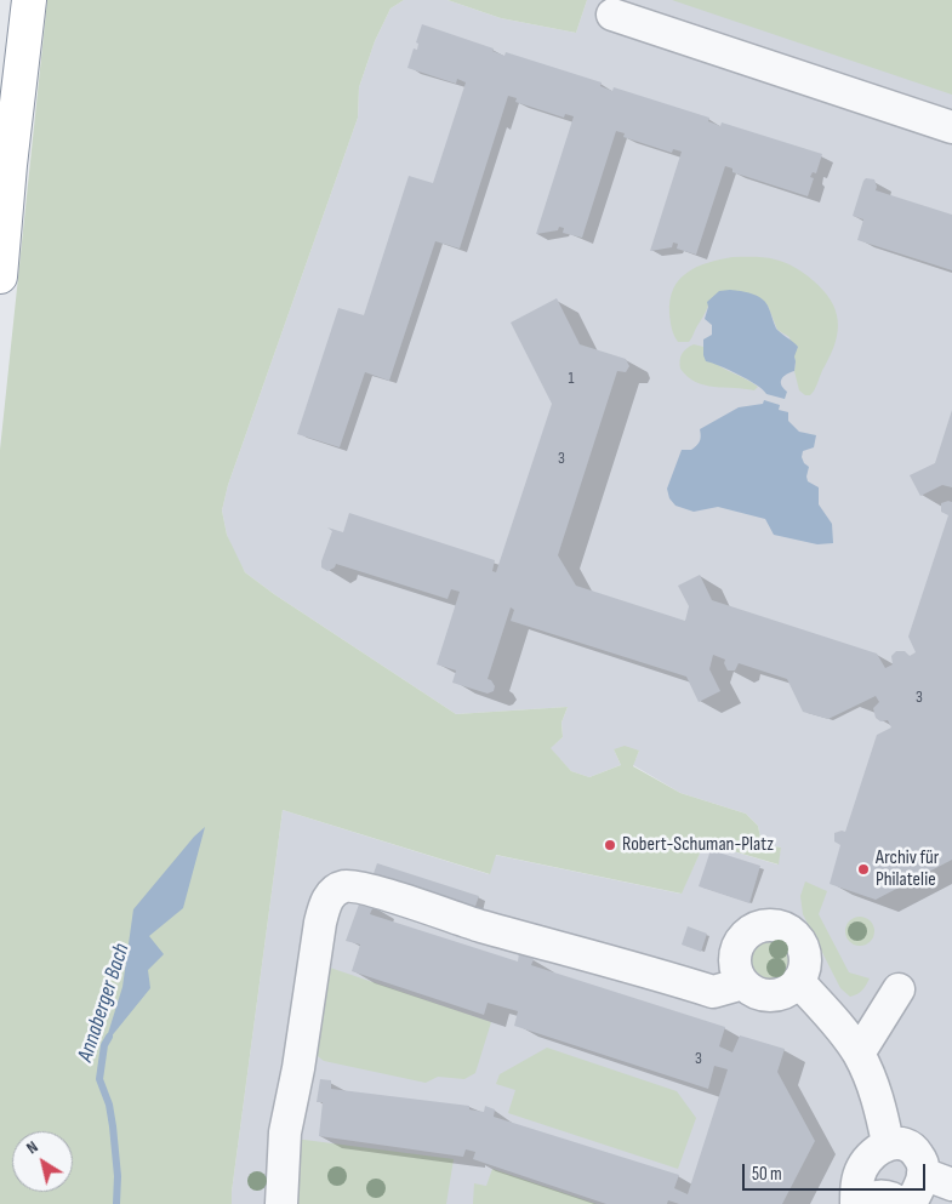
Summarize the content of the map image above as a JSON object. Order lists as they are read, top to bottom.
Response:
{
  "water": ["Annaberger Bach"],
  "places": ["Robert-Schuman-Platz", "Archiv für Philatelie"],
  "house_numbers": [
    "1",
    "3",
    "3",
    "3"
  ],
  "scale_bar": "50 m",
  "north": "top left"
}
